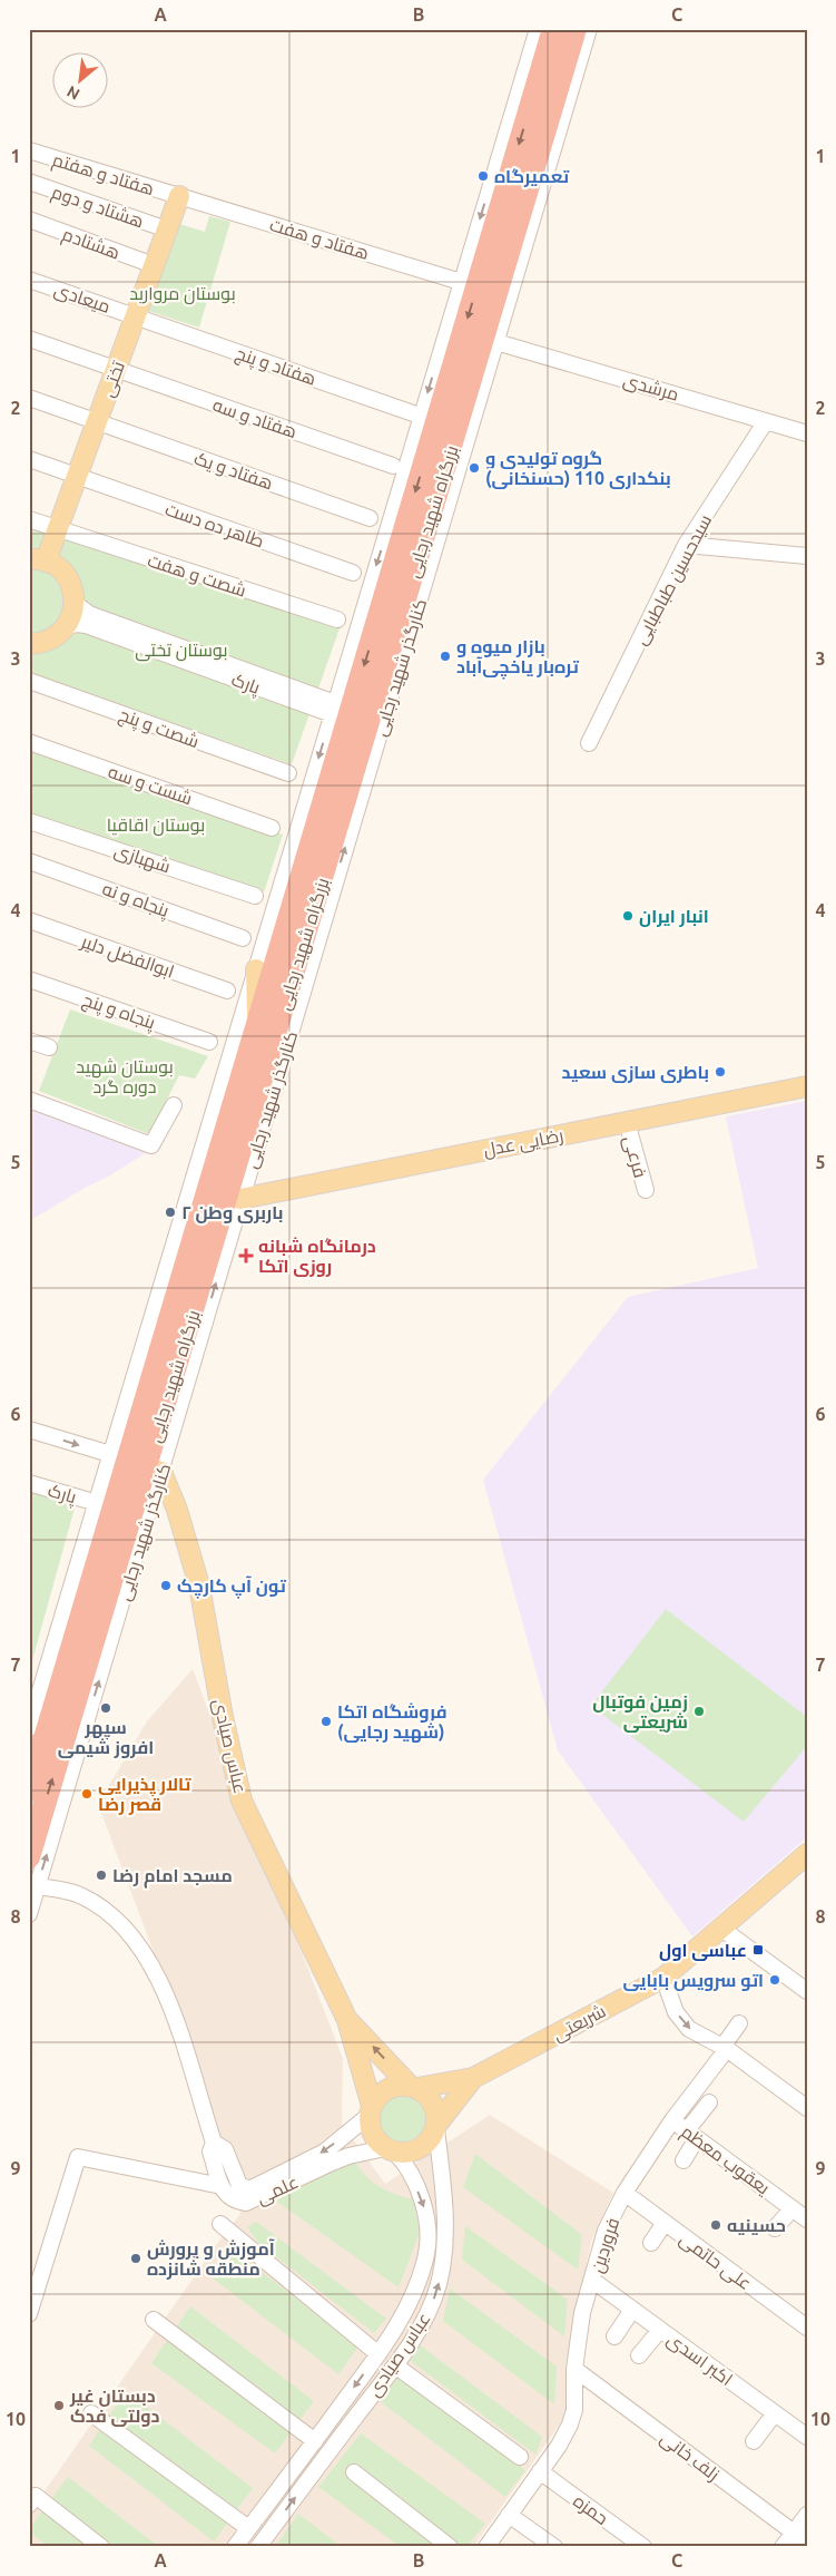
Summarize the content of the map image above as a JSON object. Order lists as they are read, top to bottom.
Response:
{
  "streets": {
    "highway": ["بزرگراه شهید رجایی"],
    "main road": [
      "تختی",
      "رضایی عدل",
      "عباس صیادی",
      "شریعتی"
    ],
    "street": [
      "هفتاد و هفتم",
      "هشتاد و دوم",
      "هفتاد و هفت",
      "هشتادم",
      "میعادی",
      "هفتاد و پنج",
      "مرشدی",
      "هفتاد و سه",
      "هفتاد و یک",
      "طاهر ده دست",
      "شصت و هفت",
      "سیدحسین طباطبایی",
      "کنارگذر شهید رجایی",
      "پارک",
      "شصت و پنج",
      "شست و سه",
      "شهبازی",
      "پنجاه و نه",
      "ابوالفضل دلیر",
      "پنجاه و پنج",
      "فرعی",
      "یعقوب معظم",
      "علمی",
      "فروردین",
      "علی حاتمی",
      "اکبر اسدی",
      "زلف خانی",
      "حمزه"
    ]
  },
  "crossings": [
    ["هفتاد و هفتم", "هفتاد و هفت"],
    ["هفتاد و هفتم", "تختی"],
    ["هشتاد و دوم", "تختی"],
    ["هفتاد و هفت", "تختی"],
    ["هفتاد و هفت", "کنارگذر شهید رجایی"],
    ["هشتادم", "تختی"],
    ["میعادی", "هفتاد و پنج"],
    ["میعادی", "تختی"],
    ["هفتاد و پنج", "تختی"],
    ["تختی", "هفتاد و سه"],
    ["تختی", "هفتاد و یک"],
    ["تختی", "طاهر ده دست"],
    ["تختی", "شصت و هفت"],
    ["مرشدی", "سیدحسین طباطبایی"],
    ["مرشدی", "کنارگذر شهید رجایی"],
    ["بزرگراه شهید رجایی", "کنارگذر شهید رجایی"],
    ["بزرگراه شهید رجایی", "عباس صیادی"],
    ["کنارگذر شهید رجایی", "پارک"],
    ["کنارگذر شهید رجایی", "رضایی عدل"],
    ["کنارگذر شهید رجایی", "عباس صیادی"],
    ["رضایی عدل", "فرعی"],
    ["عباس صیادی", "شریعتی"],
    ["عباس صیادی", "علمی"],
    ["شریعتی", "علمی"],
    ["یعقوب معظم", "فروردین"],
    ["فروردین", "علی حاتمی"],
    ["فروردین", "اکبر اسدی"],
    ["فروردین", "زلف خانی"],
    ["فروردین", "حمزه"]
  ],
  "parks": [
    "بوستان مروارید",
    "بوستان تختی",
    "بوستان اقاقیا",
    "بوستان شهید دوره گرد"
  ],
  "places": {
    "other": [
      "تعمیرگاه",
      "گروه تولیدی و بنکداری 110 (حسنخانی)",
      "بازار میوه و تره‌بار یاخچی‌آباد",
      "انبار ایران",
      "باطری سازی سعید",
      "باربری وطن ۲",
      "تون آپ کارچک",
      "سپهر افروز شیمی",
      "زمین فوتبال شریعتی",
      "فروشگاه اتکا (شهید رجایی)",
      "تالار پذیرایی قصر رضا",
      "مسجد امام رضا",
      "اتو سرویس بابایی",
      "حسینیه",
      "آموزش و پرورش منطقه شانزده",
      "دبستان غیر دولتی فدک"
    ],
    "health": ["درمانگاه شبانه روزی اتکا"],
    "transit": ["عباسی اول"]
  },
  "north": "bottom left",
  "grid": {
    "columns": ["A", "B", "C"],
    "rows": [
      "1",
      "2",
      "3",
      "4",
      "5",
      "6",
      "7",
      "8",
      "9",
      "10"
    ]
  }
}
